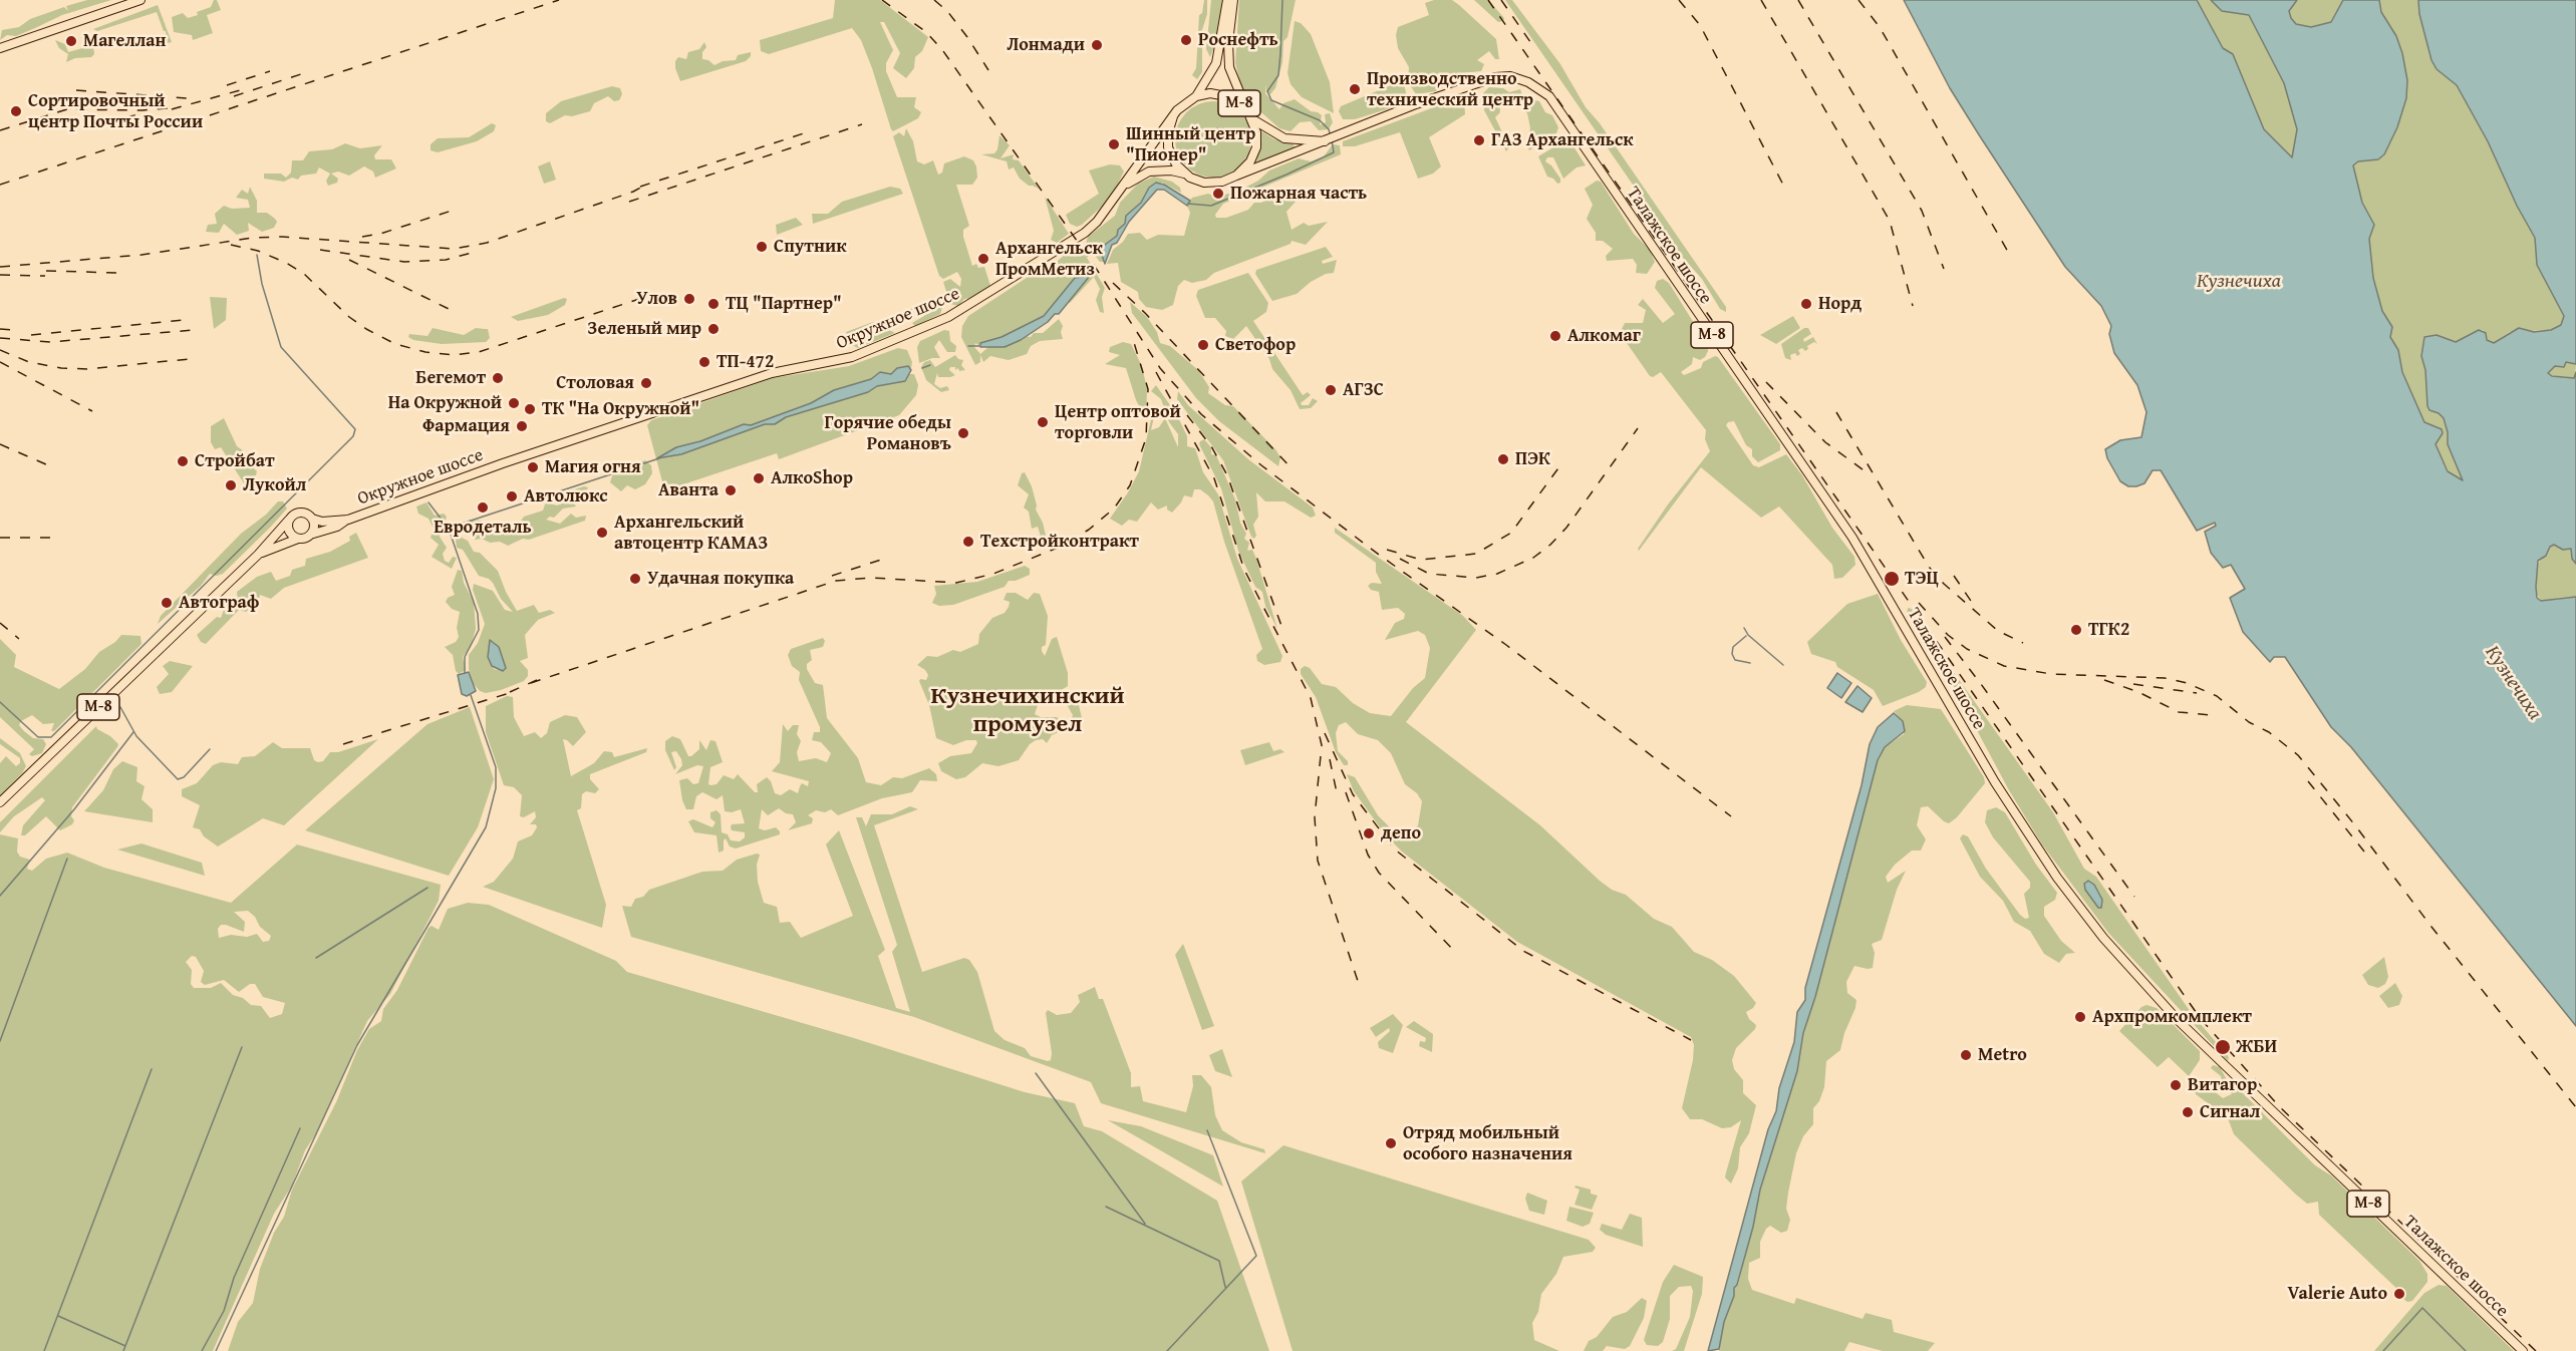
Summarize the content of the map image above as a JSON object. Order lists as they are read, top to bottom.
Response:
{
  "streets": {
    "main road": ["М-8", "Талажское шоссе", "Окружное шоссе"]
  },
  "crossings": [
    ["М-8", "Талажское шоссе"],
    ["М-8", "Окружное шоссе"]
  ],
  "districts": ["Кузнечихинский промузел"],
  "water": ["Кузнечиха"],
  "places": [
    "Роснефть",
    "Магеллан",
    "Лонмади",
    "Производственно технический центр",
    "Сортировочный центр Почты России",
    "ГАЗ Архангельск",
    "Шинный центр \"Пионер\"",
    "Пожарная часть",
    "Спутник",
    "Архангельск ПромМетиз",
    "Улов",
    "ТЦ \"Партнер\"",
    "Норд",
    "Зеленый мир",
    "Алкомаг",
    "Светофор",
    "ТП-472",
    "Бегемот",
    "Столовая",
    "АГЗС",
    "На Окружной",
    "ТК \"На Окружной\"",
    "Центр оптовой торговли",
    "Фармация",
    "Горячие обеды Романовъ",
    "ПЭК",
    "Стройбат",
    "Магия огня",
    "АлкоShop",
    "Лукойл",
    "Аванта",
    "Автолюкс",
    "Евродеталь",
    "Архангельский автоцентр КАМАЗ",
    "Техстройконтракт",
    "Удачная покупка",
    "ТЭЦ",
    "Автограф",
    "ТГК2",
    "депо",
    "Архпромкомплект",
    "ЖБИ",
    "Metro",
    "Витагор",
    "Сигнал",
    "Отряд мобильный особого назначения",
    "Valerie Auto"
  ]
}
